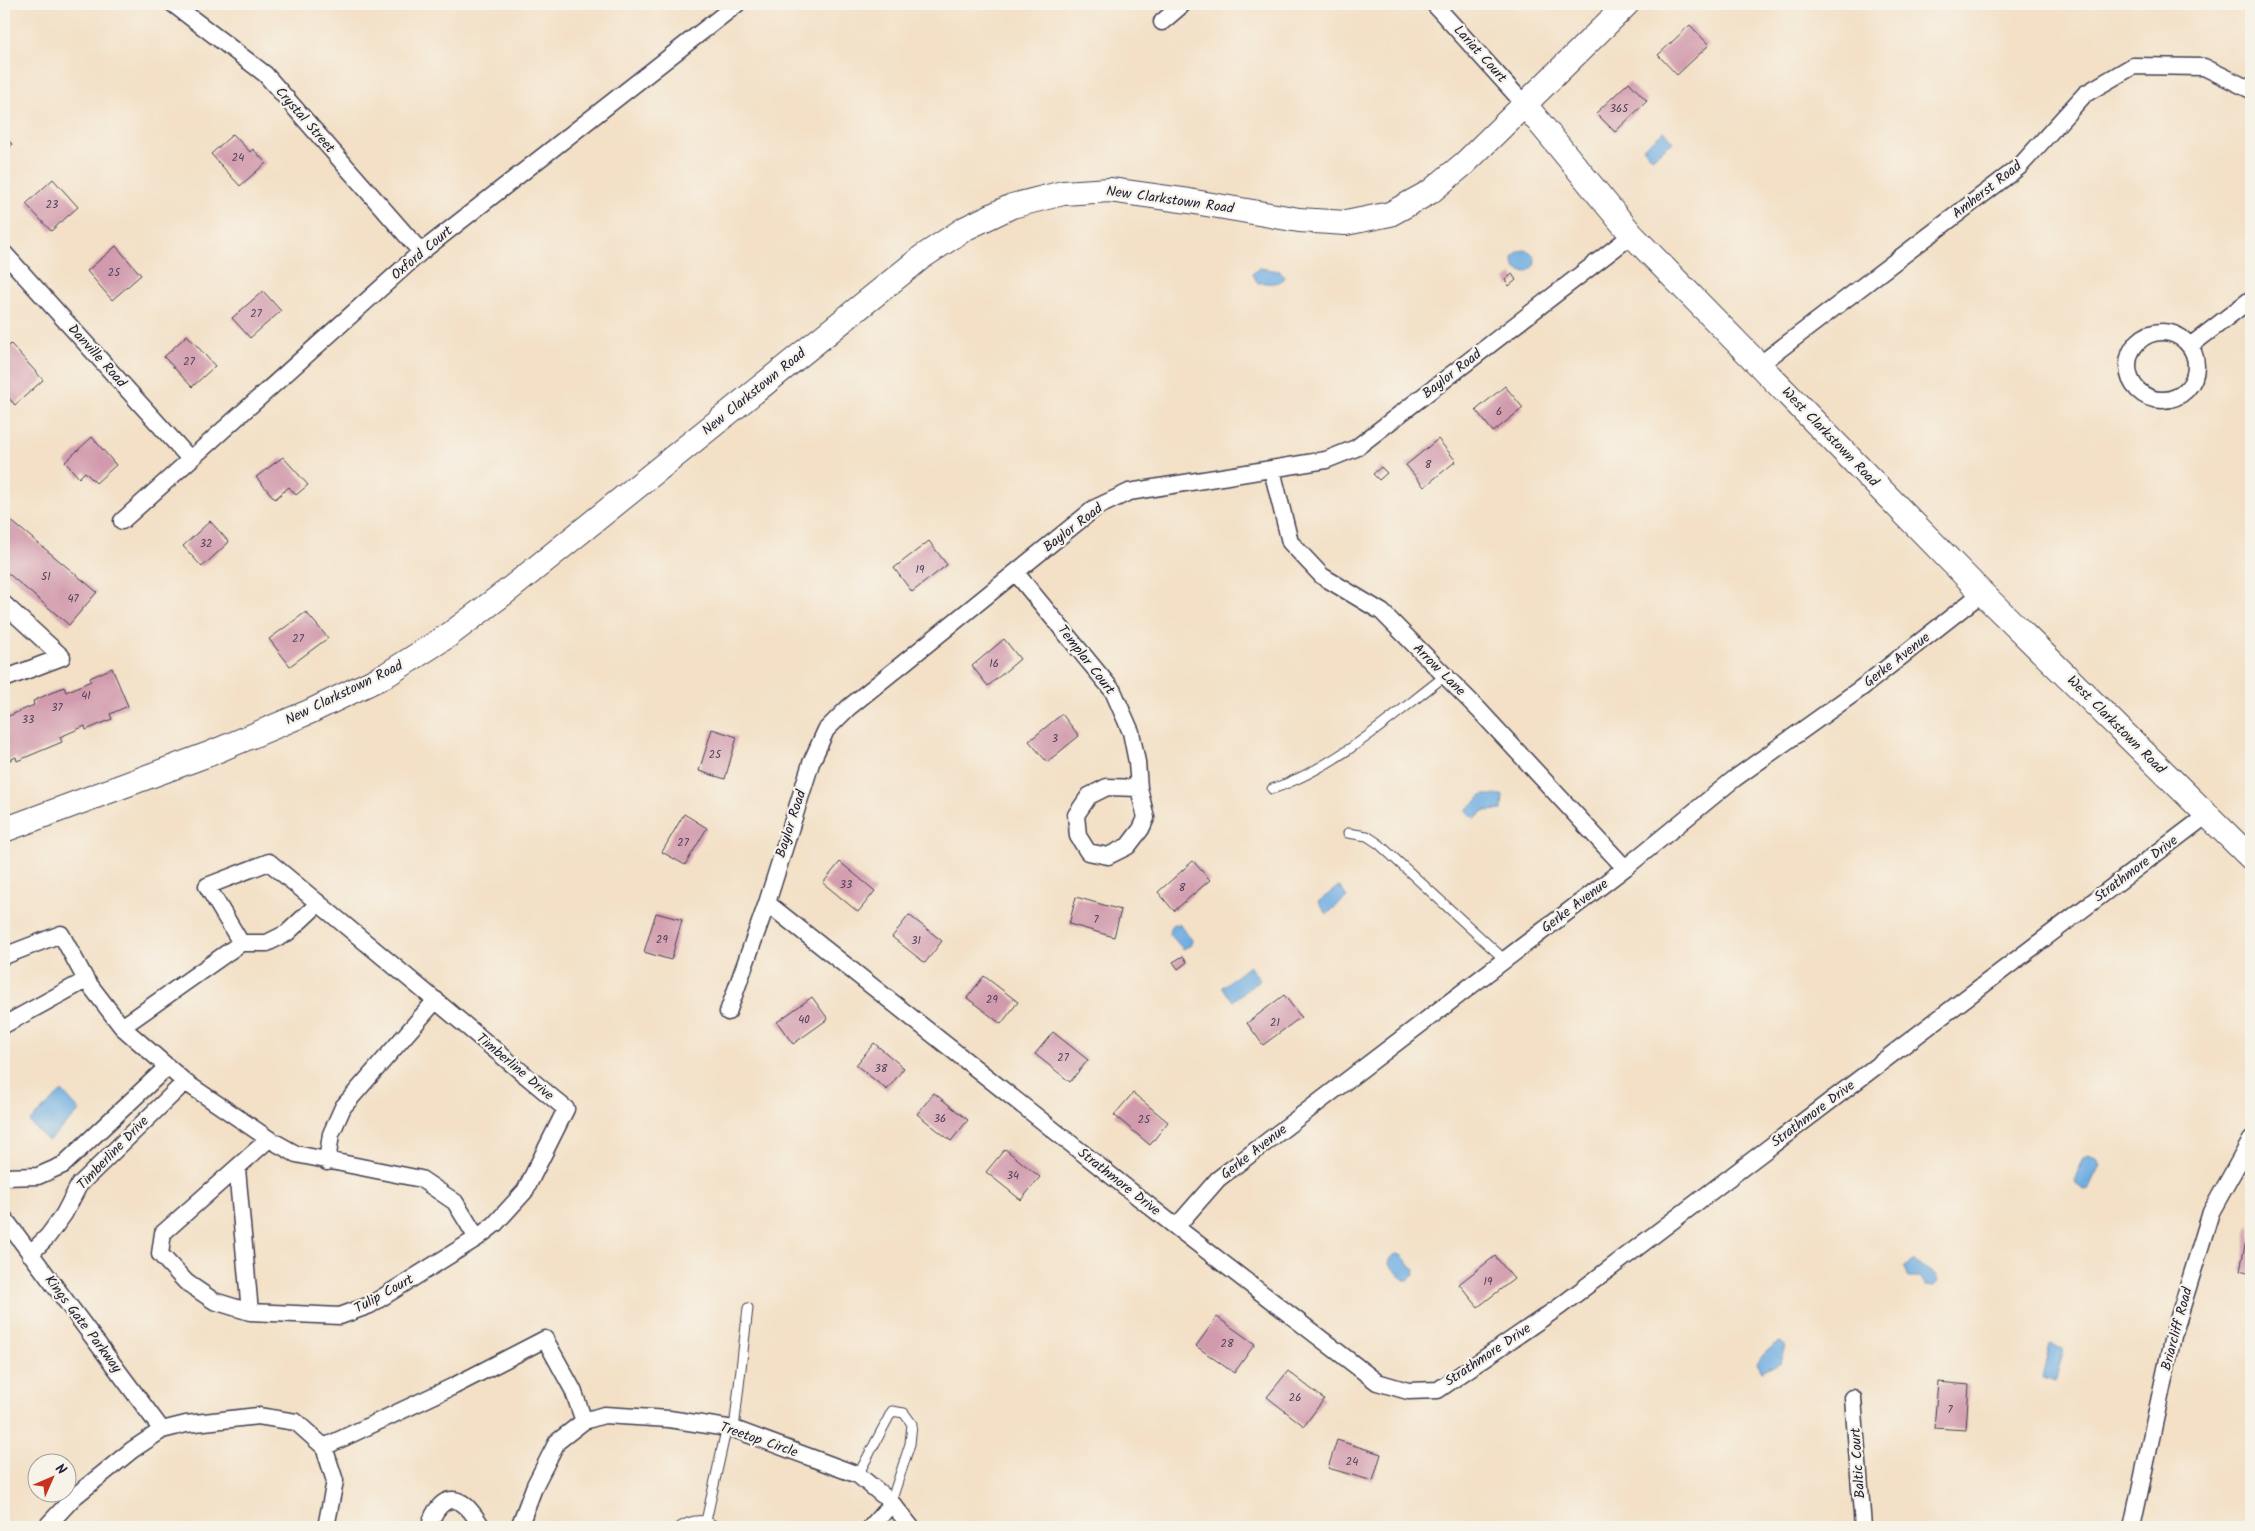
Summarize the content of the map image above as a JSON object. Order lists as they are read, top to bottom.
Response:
{
  "streets": {
    "street": [
      "Lariat Court",
      "Crystal Street",
      "Amherst Road",
      "New Clarkstown Road",
      "Oxford Court",
      "Danville Road",
      "Baylor Road",
      "West Clarkstown Road",
      "Templar Court",
      "Gerke Avenue",
      "Arrow Lane",
      "Strathmore Drive",
      "Timberline Drive",
      "Tulip Court",
      "Kings Gate Parkway",
      "Briarcliff Road",
      "Treetop Circle",
      "Baltic Court"
    ]
  },
  "crossings": [
    ["Lariat Court", "New Clarkstown Road"],
    ["Lariat Court", "West Clarkstown Road"],
    ["Crystal Street", "Oxford Court"],
    ["Amherst Road", "West Clarkstown Road"],
    ["New Clarkstown Road", "West Clarkstown Road"],
    ["Oxford Court", "Danville Road"],
    ["Baylor Road", "West Clarkstown Road"],
    ["Baylor Road", "Templar Court"],
    ["Baylor Road", "Arrow Lane"],
    ["Baylor Road", "Strathmore Drive"],
    ["West Clarkstown Road", "Gerke Avenue"],
    ["West Clarkstown Road", "Strathmore Drive"],
    ["Gerke Avenue", "Arrow Lane"],
    ["Gerke Avenue", "Strathmore Drive"],
    ["Timberline Drive", "Tulip Court"],
    ["Timberline Drive", "Kings Gate Parkway"]
  ],
  "house_numbers": [
    "365",
    "24",
    "23",
    "25",
    "27",
    "27",
    "6",
    "8",
    "32",
    "19",
    "51",
    "47",
    "27",
    "16",
    "41",
    "37",
    "33",
    "3",
    "25",
    "27",
    "33",
    "8",
    "7",
    "29",
    "31",
    "29",
    "40",
    "21",
    "27",
    "38",
    "36",
    "25",
    "34",
    "19",
    "28",
    "26",
    "7",
    "24"
  ],
  "north": "top right"
}
